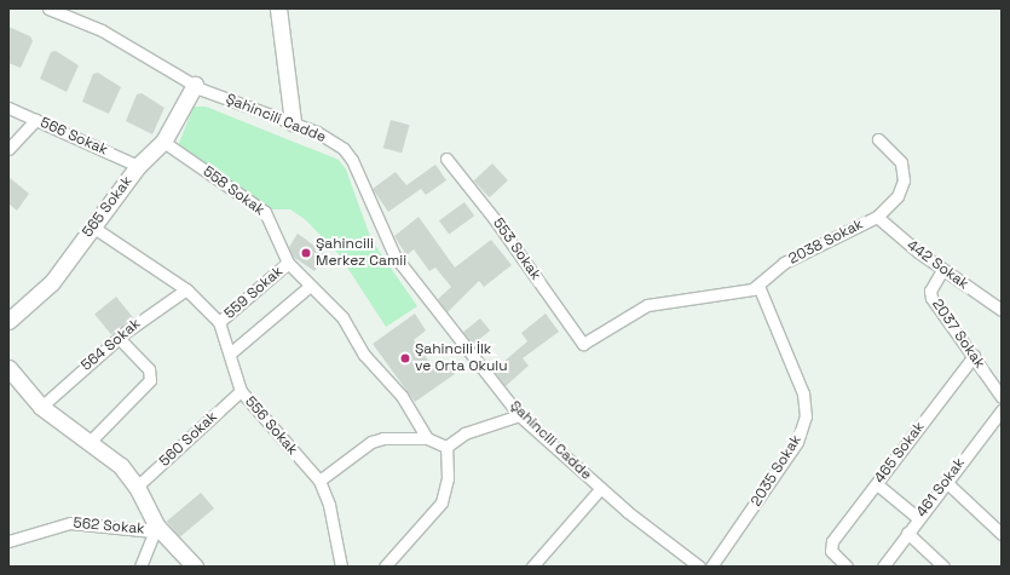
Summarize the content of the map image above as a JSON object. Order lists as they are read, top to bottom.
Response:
{
  "streets": {
    "street": [
      "Şahincili Cadde",
      "566 Sokak",
      "558 Sokak",
      "565 Sokak",
      "2038 Sokak",
      "553 Sokak",
      "442 Sokak",
      "559 Sokak",
      "2037 Sokak",
      "564 Sokak",
      "556 Sokak",
      "560 Sokak",
      "465 Sokak",
      "2035 Sokak",
      "461 Sokak",
      "562 Sokak"
    ]
  },
  "crossings": [
    ["Şahincili Cadde", "565 Sokak"],
    ["566 Sokak", "565 Sokak"],
    ["558 Sokak", "565 Sokak"],
    ["558 Sokak", "559 Sokak"],
    ["565 Sokak", "556 Sokak"],
    ["2038 Sokak", "553 Sokak"],
    ["2038 Sokak", "442 Sokak"],
    ["2038 Sokak", "2035 Sokak"],
    ["442 Sokak", "2037 Sokak"],
    ["559 Sokak", "556 Sokak"],
    ["2037 Sokak", "465 Sokak"],
    ["564 Sokak", "556 Sokak"],
    ["556 Sokak", "560 Sokak"]
  ],
  "places": ["Şahincili Merkez Camii", "Şahincili İlk ve Orta Okulu"]
}
